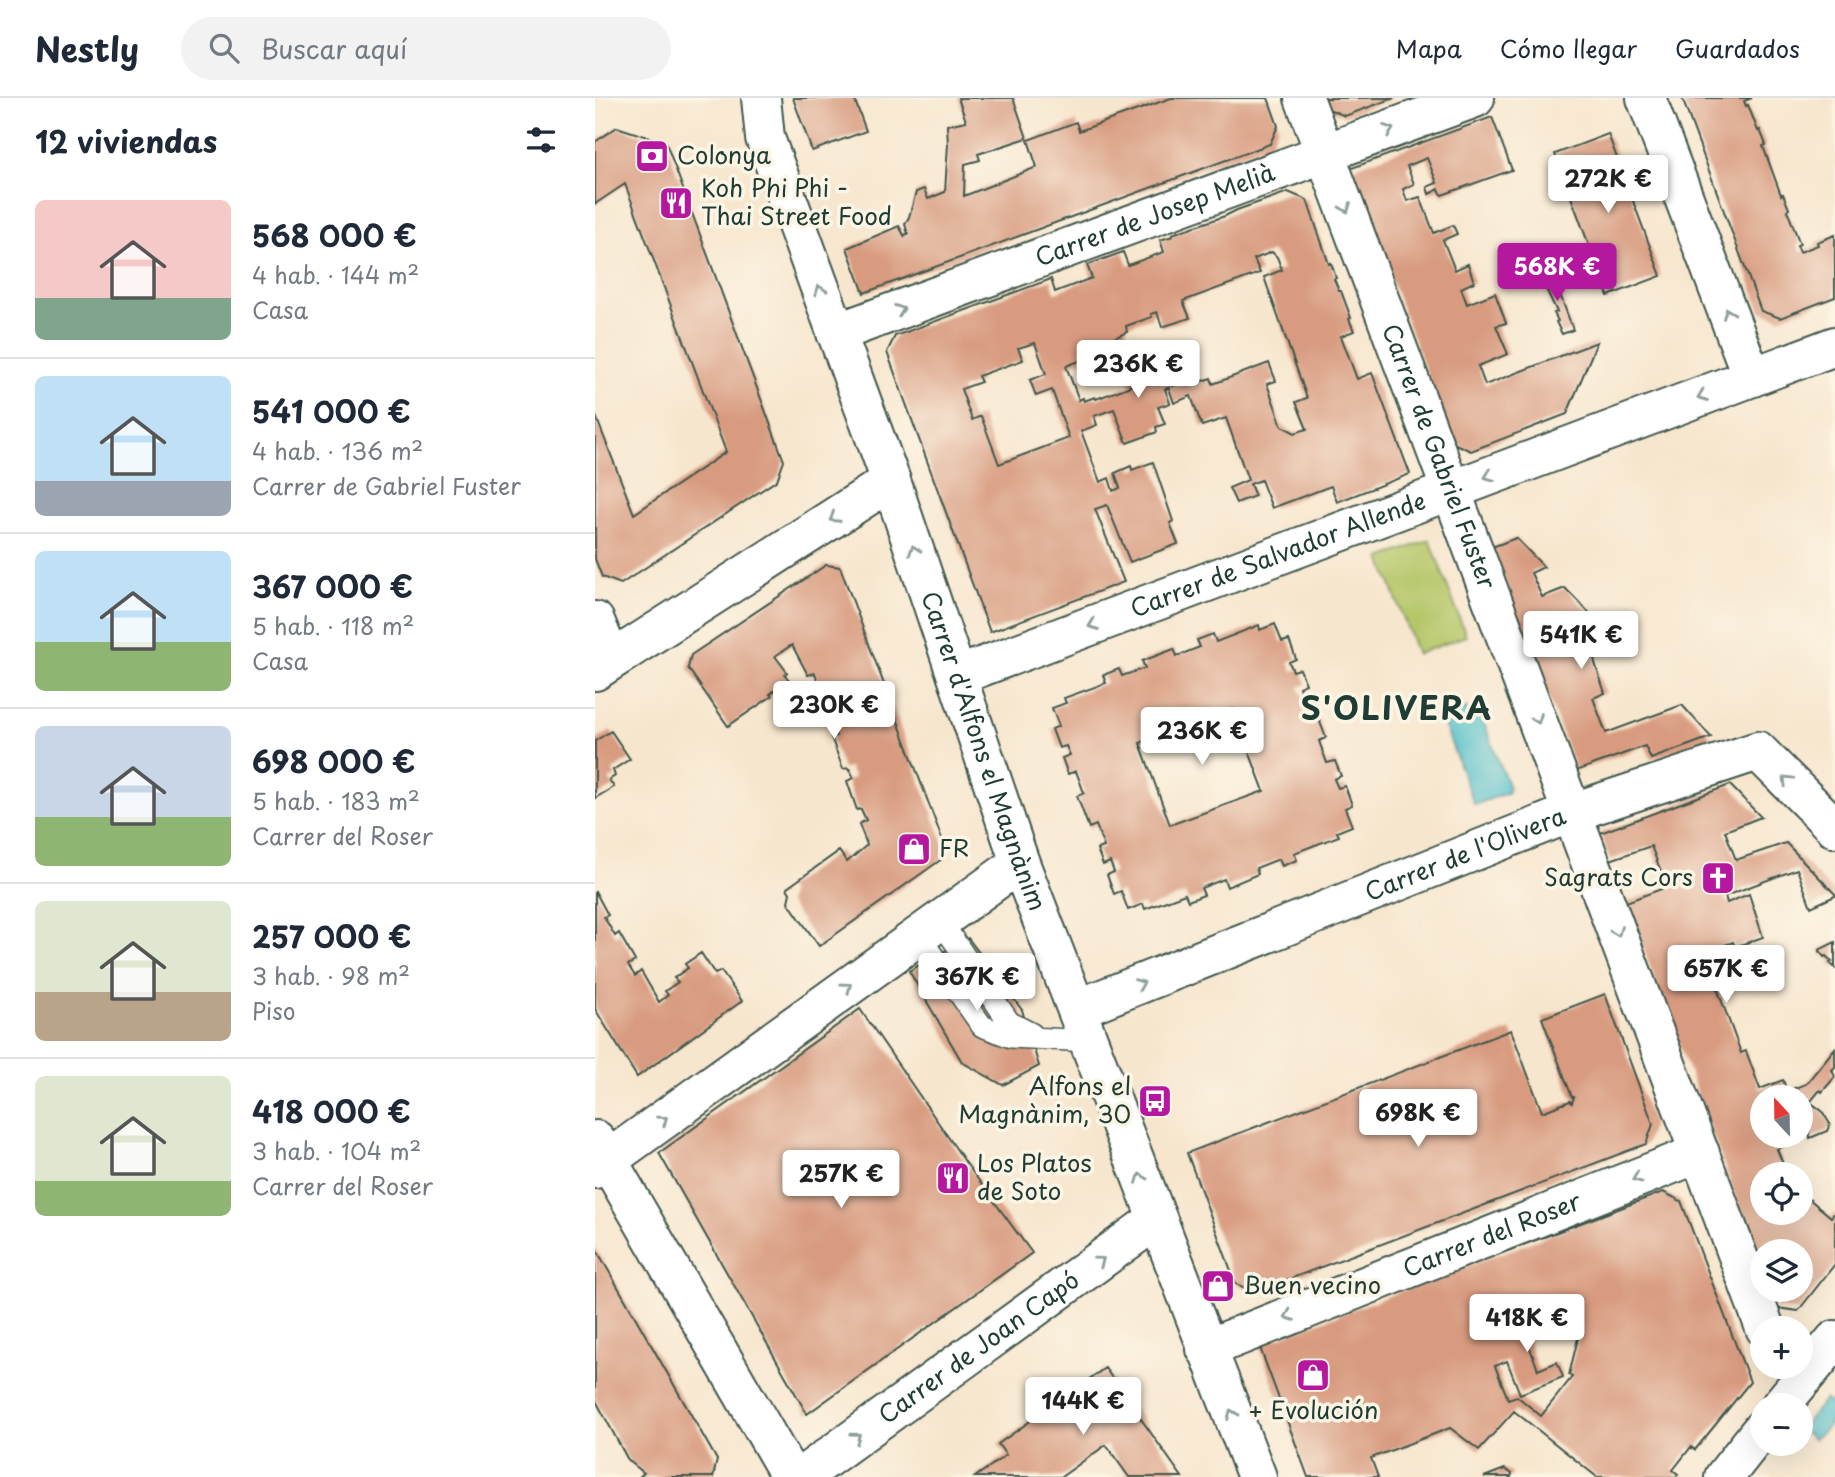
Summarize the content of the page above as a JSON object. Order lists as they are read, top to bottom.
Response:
{
  "streets": {
    "street": [
      "Carrer de Josep Melià",
      "Carrer de Gabriel Fuster",
      "Carrer de Salvador Allende",
      "Carrer d'Alfons el Magnànim",
      "Carrer de l'Olivera",
      "Carrer del Roser",
      "Carrer de Joan Capó"
    ]
  },
  "crossings": [
    ["Carrer de Josep Melià", "Carrer de Gabriel Fuster"],
    ["Carrer de Josep Melià", "Carrer d'Alfons el Magnànim"],
    ["Carrer de Gabriel Fuster", "Carrer de Salvador Allende"],
    ["Carrer de Gabriel Fuster", "Carrer de l'Olivera"],
    ["Carrer de Gabriel Fuster", "Carrer del Roser"],
    ["Carrer de Salvador Allende", "Carrer d'Alfons el Magnànim"],
    ["Carrer d'Alfons el Magnànim", "Carrer de l'Olivera"],
    ["Carrer d'Alfons el Magnànim", "Carrer del Roser"],
    ["Carrer d'Alfons el Magnànim", "Carrer de Joan Capó"]
  ],
  "one_way": [
    "Carrer de Josep Melià",
    "Carrer de Gabriel Fuster",
    "Carrer de Salvador Allende",
    "Carrer d'Alfons el Magnànim",
    "Carrer del Roser",
    "Carrer de Joan Capó"
  ],
  "districts": ["S'OLIVERA"],
  "places": {
    "bank": ["Colonya"],
    "restaurant": ["Koh Phi Phi - Thai Street Food", "Los Platos de Soto"],
    "shop": ["FR", "Buen vecino", "+ Evolución"],
    "church": ["Sagrats Cors"],
    "bus stop": ["Alfons el Magnànim, 30"]
  },
  "north": "top",
  "page": {
    "header": "Nestly",
    "search": "Buscar aquí",
    "nav": ["Mapa", "Cómo llegar", "Guardados"],
    "heading": "12 viviendas",
    "price": [
      "272K €",
      "568K €",
      "236K €",
      "541K €",
      "230K €",
      "236K €",
      "657K €",
      "367K €",
      "698K €",
      "257K €",
      "418K €",
      "144K €"
    ],
    "list": [
      {
        "name": "568 000 €",
        "note": "4 hab. · 144 m² · Casa"
      },
      {
        "name": "541 000 €",
        "note": "4 hab. · 136 m² · Carrer de Gabriel Fuster"
      },
      {
        "name": "367 000 €",
        "note": "5 hab. · 118 m² · Casa"
      },
      {
        "name": "698 000 €",
        "note": "5 hab. · 183 m² · Carrer del Roser"
      },
      {
        "name": "257 000 €",
        "note": "3 hab. · 98 m² · Piso"
      },
      {
        "name": "418 000 €",
        "note": "3 hab. · 104 m² · Carrer del Roser"
      }
    ],
    "map_buttons": ["+", "−"]
  }
}
